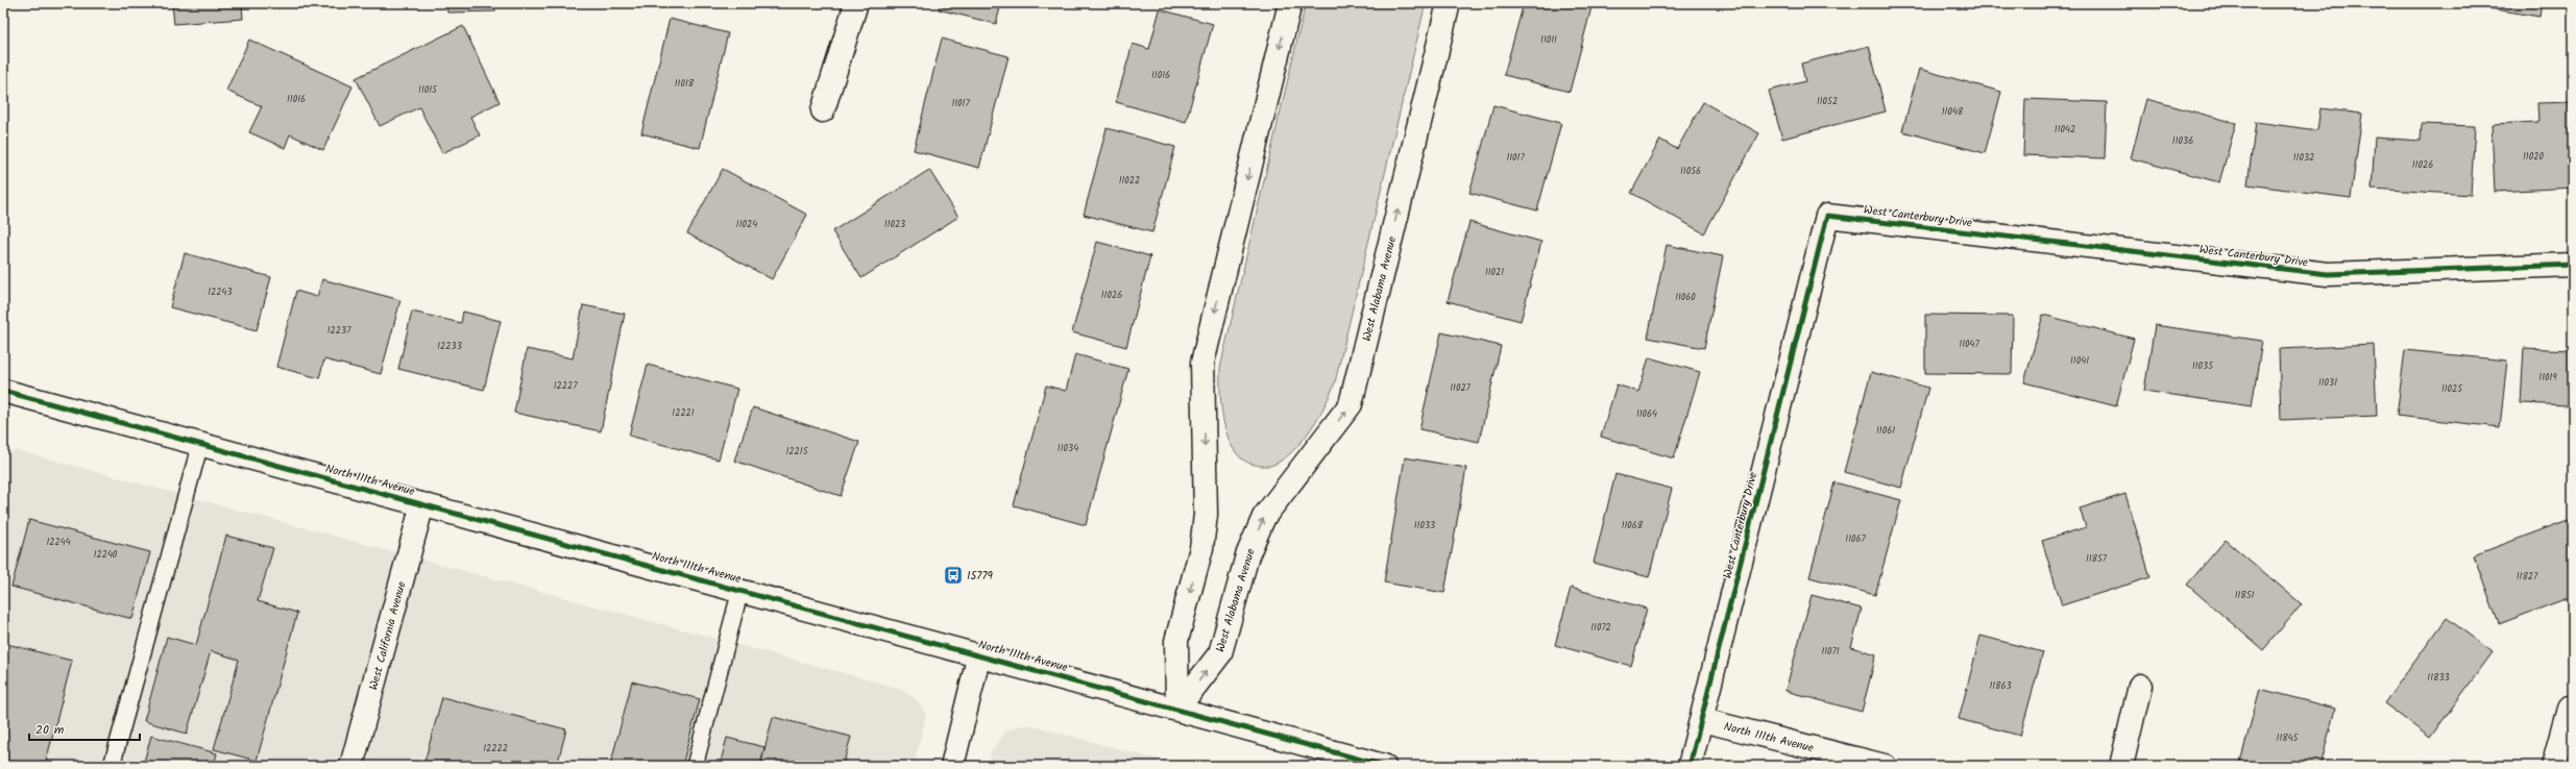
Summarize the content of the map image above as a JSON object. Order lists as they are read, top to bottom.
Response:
{
  "streets": {
    "street": [
      "West Canterbury Drive",
      "West Alabama Avenue",
      "North 111th Avenue",
      "West California Avenue"
    ]
  },
  "crossings": [
    ["West Canterbury Drive", "North 111th Avenue"],
    ["West Alabama Avenue", "North 111th Avenue"],
    ["North 111th Avenue", "West California Avenue"]
  ],
  "places": {
    "bus stop": ["15779"]
  },
  "house_numbers": [
    "11011",
    "11016",
    "11018",
    "11015",
    "11016",
    "11052",
    "11017",
    "11048",
    "11042",
    "11036",
    "11020",
    "11017",
    "11032",
    "11026",
    "11056",
    "11022",
    "11024",
    "11023",
    "11021",
    "12243",
    "11026",
    "11060",
    "12237",
    "11047",
    "12233",
    "11041",
    "11035",
    "11019",
    "11031",
    "12227",
    "11027",
    "11025",
    "12221",
    "11064",
    "11061",
    "11034",
    "12215",
    "11033",
    "11068",
    "11067",
    "12244",
    "12240",
    "11857",
    "11827",
    "11851",
    "11072",
    "11071",
    "11833",
    "11863",
    "11845",
    "12222"
  ],
  "scale_bar": "20 m"
}
